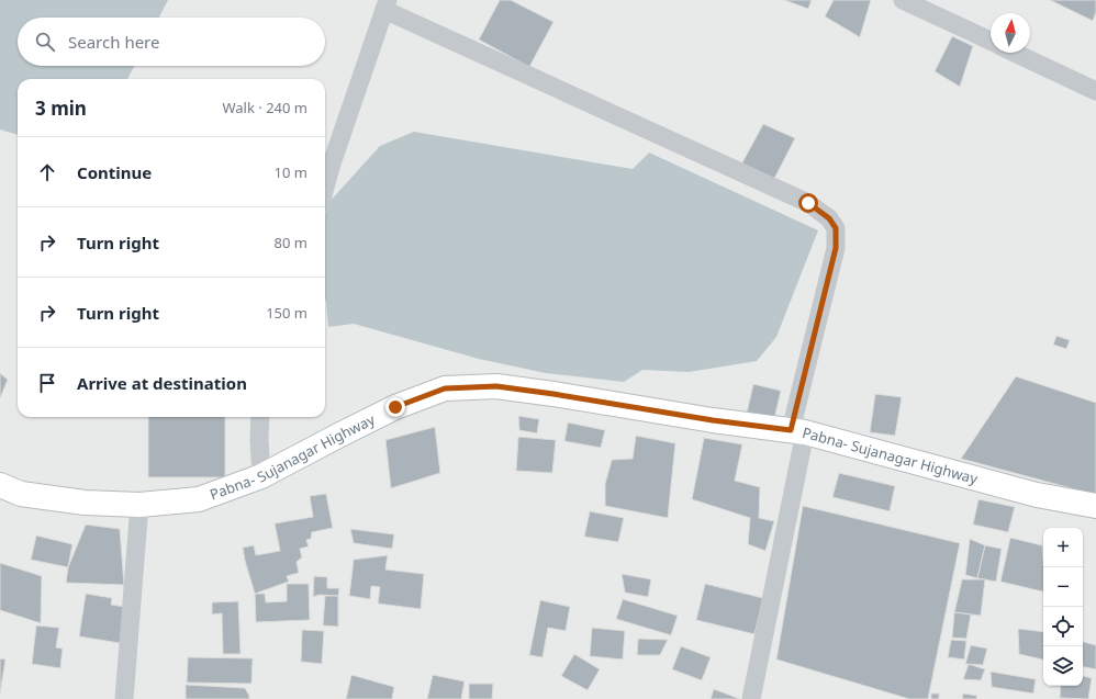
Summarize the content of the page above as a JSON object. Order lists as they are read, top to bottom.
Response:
{
  "streets": {
    "main road": ["Pabna- Sujanagar Highway"]
  },
  "north": "top",
  "page": {
    "search": "Search here",
    "heading": ["3 min", "Walk · 240 m"],
    "list": [
      ["Continue", "10 m"],
      ["Turn right", "80 m"],
      ["Turn right", "150 m"],
      "Arrive at destination"
    ],
    "map_buttons": ["+", "−"]
  }
}
